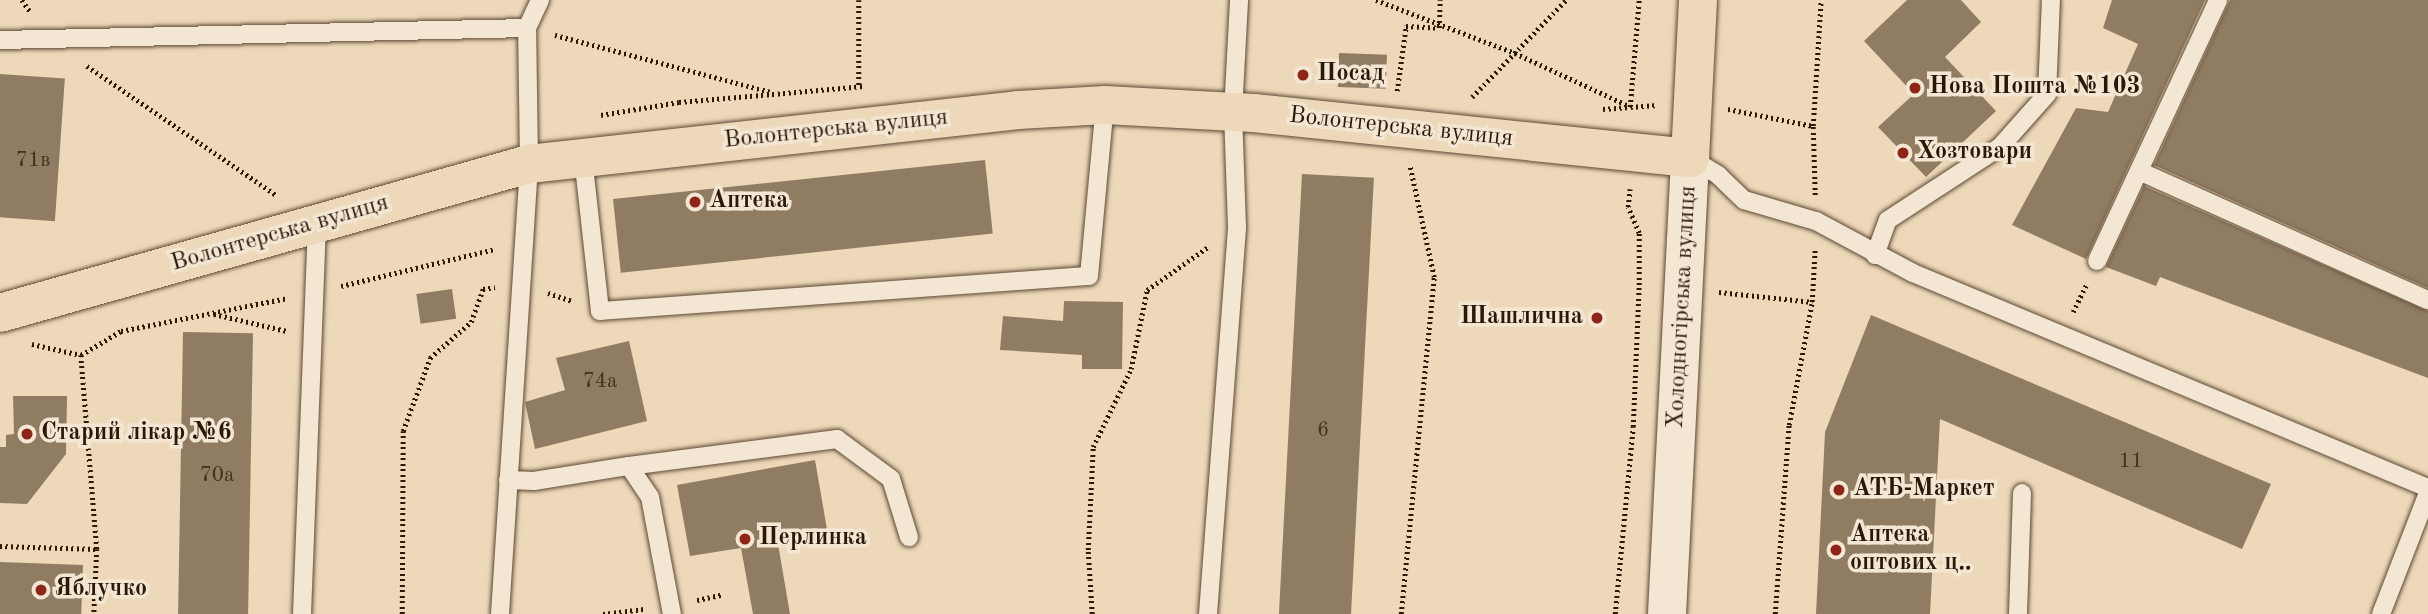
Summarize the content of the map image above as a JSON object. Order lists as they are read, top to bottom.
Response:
{
  "streets": {
    "main road": ["Волонтерська вулиця", "Холодногірська вулиця"]
  },
  "crossings": [
    ["Волонтерська вулиця", "Холодногірська вулиця"]
  ],
  "places": [
    "Посад",
    "Нова Пошта №103",
    "Хозтовари",
    "Аптека",
    "Шашлична",
    "Старий лікар №6",
    "АТБ-Маркет",
    "Перлинка",
    "Аптека оптових ц‥",
    "Яблучко"
  ],
  "house_numbers": [
    "71в",
    "74а",
    "6",
    "11",
    "70а"
  ]
}
